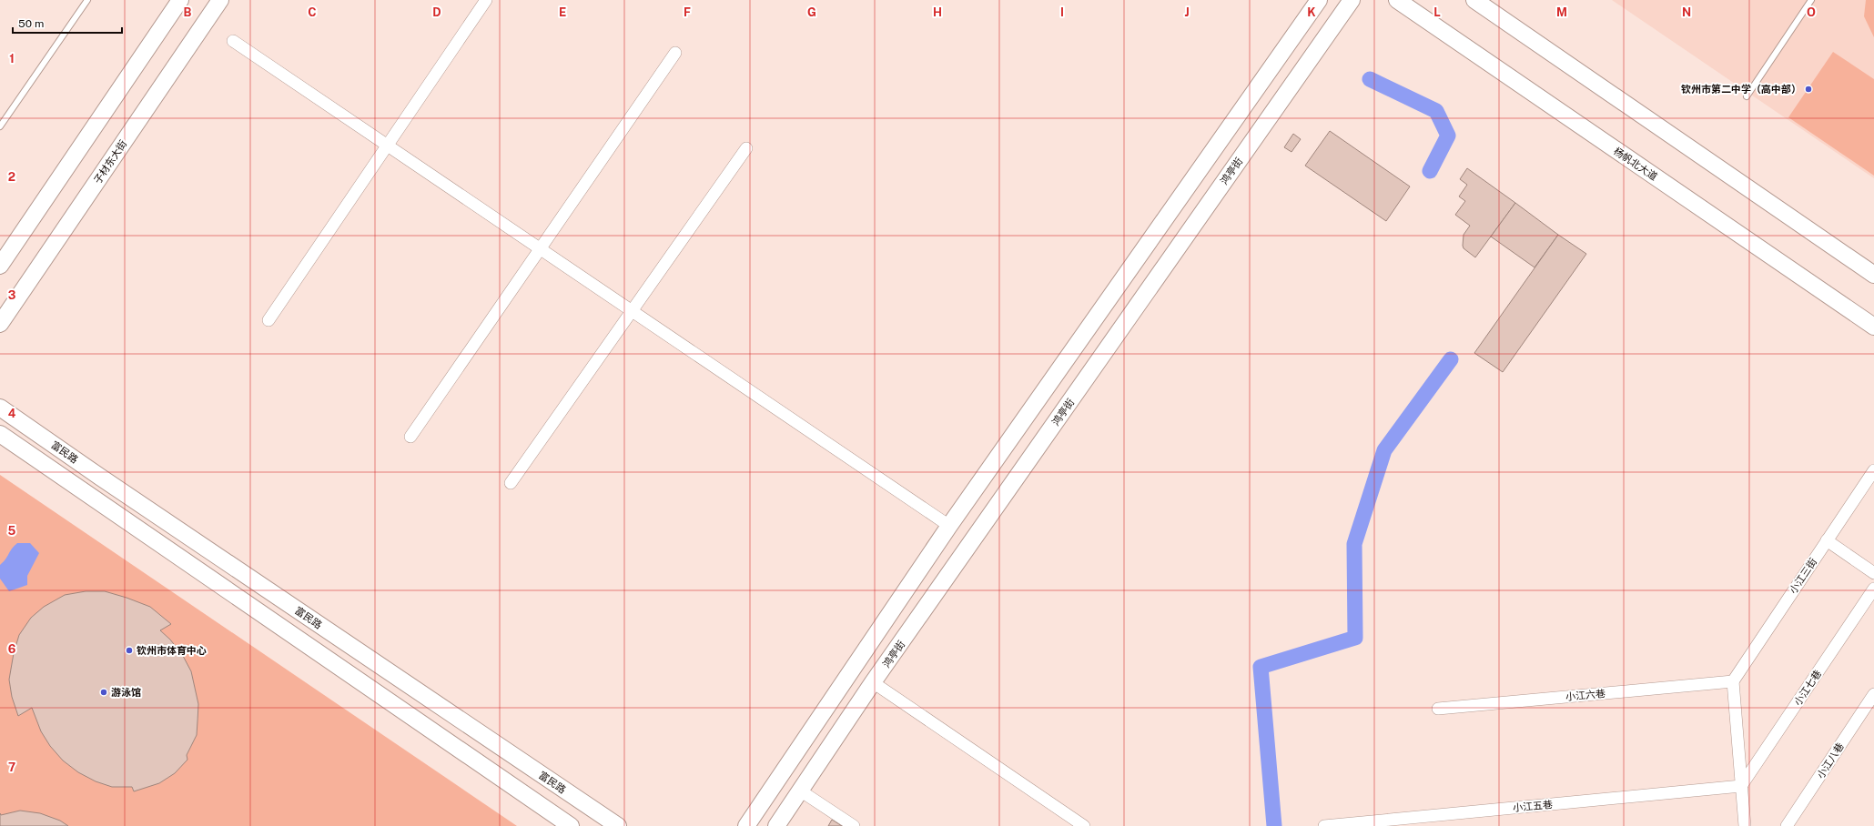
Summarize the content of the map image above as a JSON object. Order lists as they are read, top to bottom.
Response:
{
  "streets": {
    "street": [
      "子材东大街",
      "杨帆北大道",
      "鸿亭街",
      "富民路",
      "小江三街",
      "小江七巷",
      "小江六巷",
      "小江八巷",
      "小江五巷"
    ]
  },
  "crossings": [
    ["小江三街", "小江六巷"],
    ["小江七巷", "小江五巷"]
  ],
  "places": ["钦州市第二中学（高中部）", "钦州市体育中心", "游泳馆"],
  "scale_bar": "50 m",
  "grid": {
    "columns": [
      "B",
      "C",
      "D",
      "E",
      "F",
      "G",
      "H",
      "I",
      "J",
      "K",
      "L",
      "M",
      "N",
      "O"
    ],
    "rows": [
      "1",
      "2",
      "3",
      "4",
      "5",
      "6",
      "7"
    ]
  }
}
